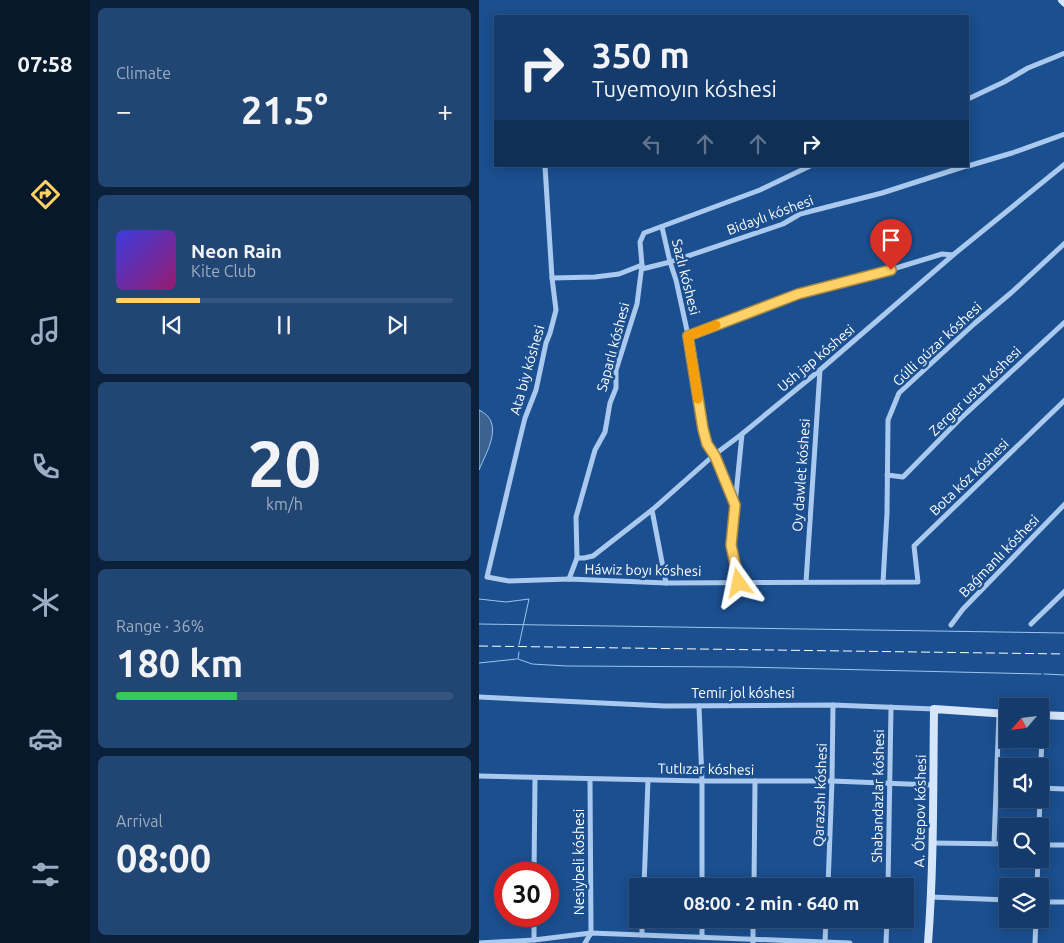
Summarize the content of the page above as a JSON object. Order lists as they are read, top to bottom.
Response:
{
  "streets": {
    "street": [
      "Bidaylı kóshesi",
      "Sazlı kóshesi",
      "Gúlli gúzar kóshesi",
      "Saparlı kóshesi",
      "Ush jap kóshesi",
      "Ata biy kóshesi",
      "Zerger usta kóshesi",
      "Oy dawlet kóshesi",
      "Bota kóz kóshesi",
      "Baǵmanlı kóshesi",
      "Háwiz boyı kóshesi",
      "Temir jol kóshesi",
      "Tutlızar kóshesi",
      "Qarazshı kóshesi",
      "Shabandazlar kóshesi",
      "A. Ótepov kóshesi",
      "Nesiybeli kóshesi"
    ]
  },
  "crossings": [
    ["Bidaylı kóshesi", "Sazlı kóshesi"],
    ["Bidaylı kóshesi", "Saparlı kóshesi"],
    ["Bidaylı kóshesi", "Ata biy kóshesi"],
    ["Sazlı kóshesi", "Saparlı kóshesi"],
    ["Sazlı kóshesi", "Ush jap kóshesi"],
    ["Sazlı kóshesi", "Háwiz boyı kóshesi"],
    ["Gúlli gúzar kóshesi", "Zerger usta kóshesi"],
    ["Gúlli gúzar kóshesi", "Háwiz boyı kóshesi"],
    ["Saparlı kóshesi", "Ush jap kóshesi"],
    ["Saparlı kóshesi", "Háwiz boyı kóshesi"],
    ["Ush jap kóshesi", "Oy dawlet kóshesi"],
    ["Ata biy kóshesi", "Háwiz boyı kóshesi"],
    ["Oy dawlet kóshesi", "Háwiz boyı kóshesi"],
    ["Bota kóz kóshesi", "Háwiz boyı kóshesi"],
    ["Temir jol kóshesi", "Qarazshı kóshesi"],
    ["Temir jol kóshesi", "Shabandazlar kóshesi"],
    ["Temir jol kóshesi", "A. Ótepov kóshesi"],
    ["Tutlızar kóshesi", "Qarazshı kóshesi"],
    ["Tutlızar kóshesi", "Shabandazlar kóshesi"],
    ["Tutlızar kóshesi", "A. Ótepov kóshesi"],
    ["Tutlızar kóshesi", "Nesiybeli kóshesi"]
  ],
  "north": "bottom left",
  "page": {
    "tabs": "07:58",
    "tile": [
      "Climate",
      ["20", "km/h"],
      ["Range · 36%", "180 km"],
      ["Arrival", "08:00"]
    ],
    "turn": ["350 m", "Tuyemoyın kóshesi"],
    "heat": ["−", "21.5°", "+"],
    "song": ["Neon Rain", "Kite Club"],
    "limit": "30",
    "trip": "08:00 · 2 min · 640 m"
  }
}
